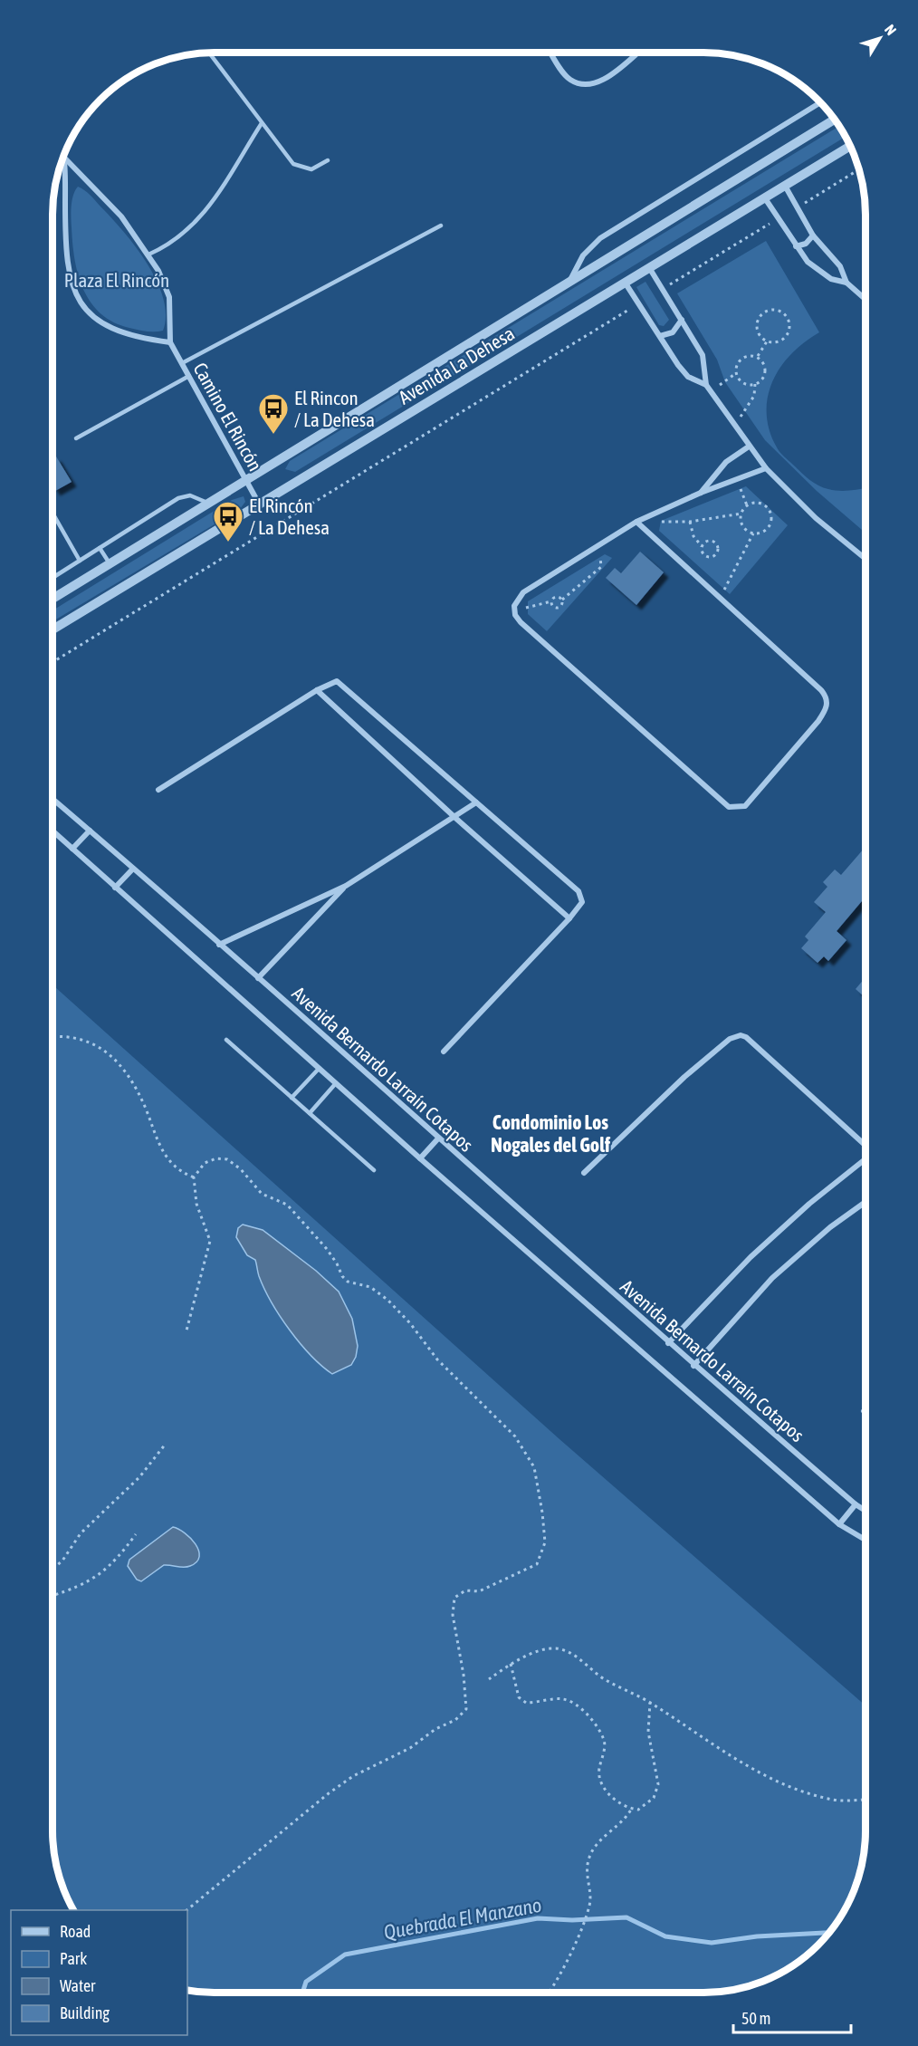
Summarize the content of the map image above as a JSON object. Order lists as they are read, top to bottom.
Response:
{
  "streets": {
    "street": ["Avenida La Dehesa", "Camino El Rincón", "Avenida Bernardo Larraín Cotapos"]
  },
  "crossings": [
    ["Avenida La Dehesa", "Camino El Rincón"]
  ],
  "districts": ["Condominio Los Nogales del Golf"],
  "water": ["Quebrada El Manzano"],
  "parks": ["Plaza El Rincón"],
  "places": {
    "bus stop": ["El Rincon / La Dehesa", "El Rincón / La Dehesa"]
  },
  "legend": [
    "Road",
    "Park",
    "Water",
    "Building"
  ],
  "scale_bar": "50 m",
  "north": "top right"
}
